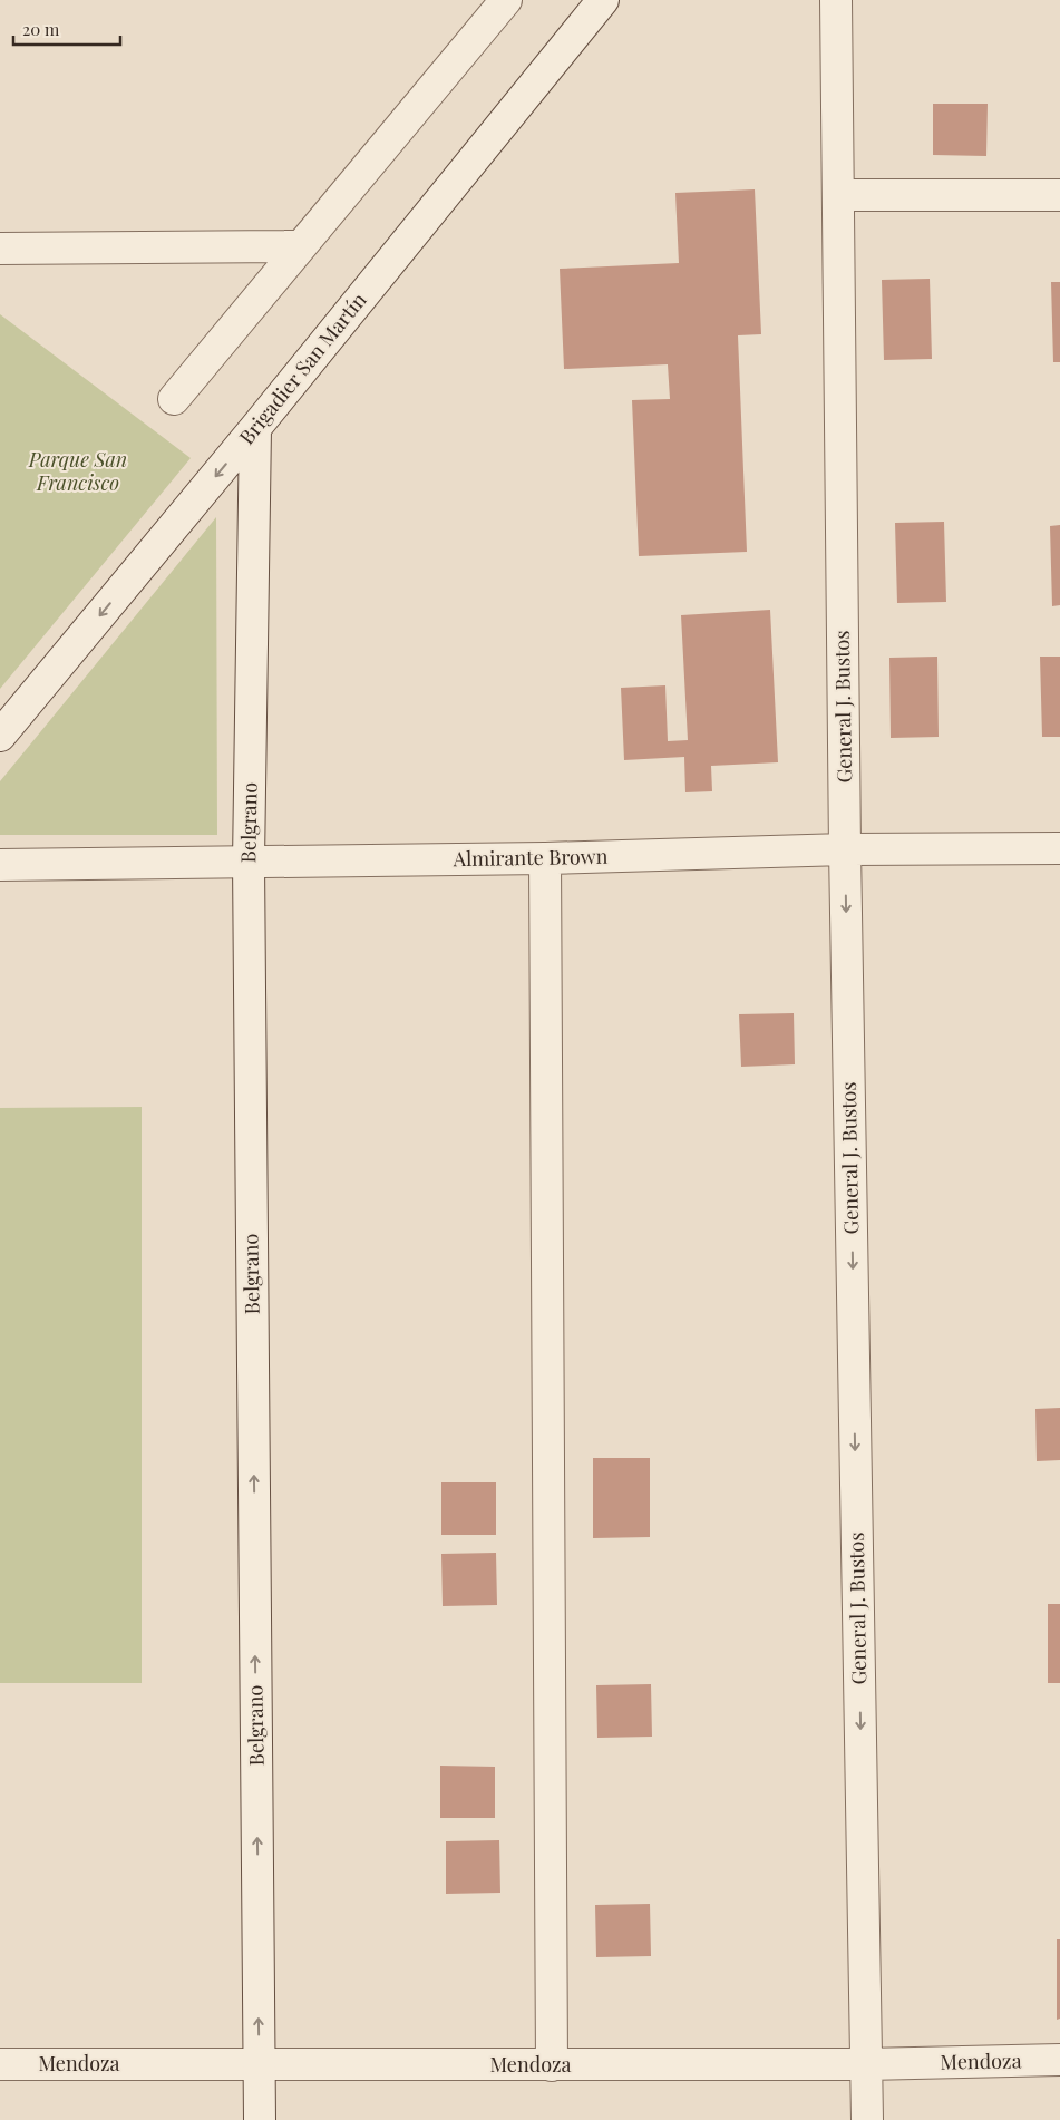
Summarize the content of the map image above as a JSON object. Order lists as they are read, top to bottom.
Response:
{
  "streets": {
    "street": [
      "Brigadier San Martín",
      "General J. Bustos",
      "Belgrano",
      "Almirante Brown",
      "Mendoza"
    ]
  },
  "crossings": [
    ["Brigadier San Martín", "Belgrano"],
    ["General J. Bustos", "Almirante Brown"],
    ["General J. Bustos", "Mendoza"],
    ["Belgrano", "Almirante Brown"],
    ["Belgrano", "Mendoza"]
  ],
  "one_way": ["Brigadier San Martín", "General J. Bustos", "Belgrano"],
  "parks": ["Parque San Francisco"],
  "scale_bar": "20 m"
}
